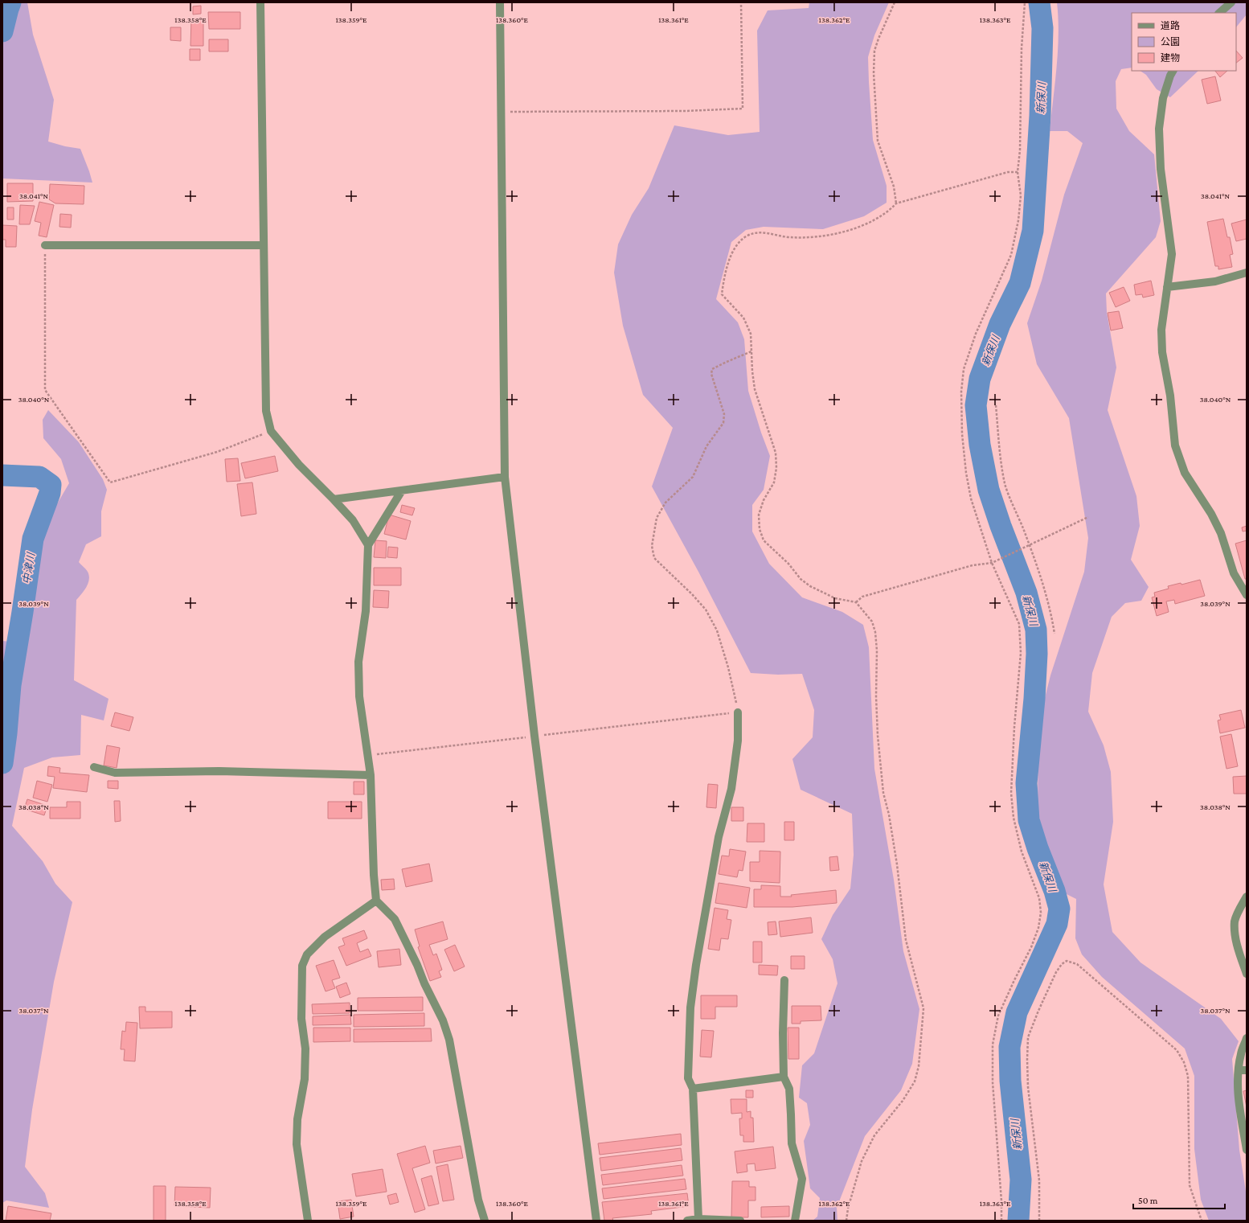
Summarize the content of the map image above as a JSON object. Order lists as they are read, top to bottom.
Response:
{
  "water": ["新保川", "中津川"],
  "legend": ["道路", "公園", "建物"],
  "scale_bar": "50 m",
  "coordinates": [
    "138.358°E",
    "138.359°E",
    "138.360°E",
    "138.361°E",
    "138.362°E",
    "138.363°E",
    "38.041°N",
    "38.040°N",
    "38.039°N",
    "38.038°N",
    "38.037°N"
  ]
}
